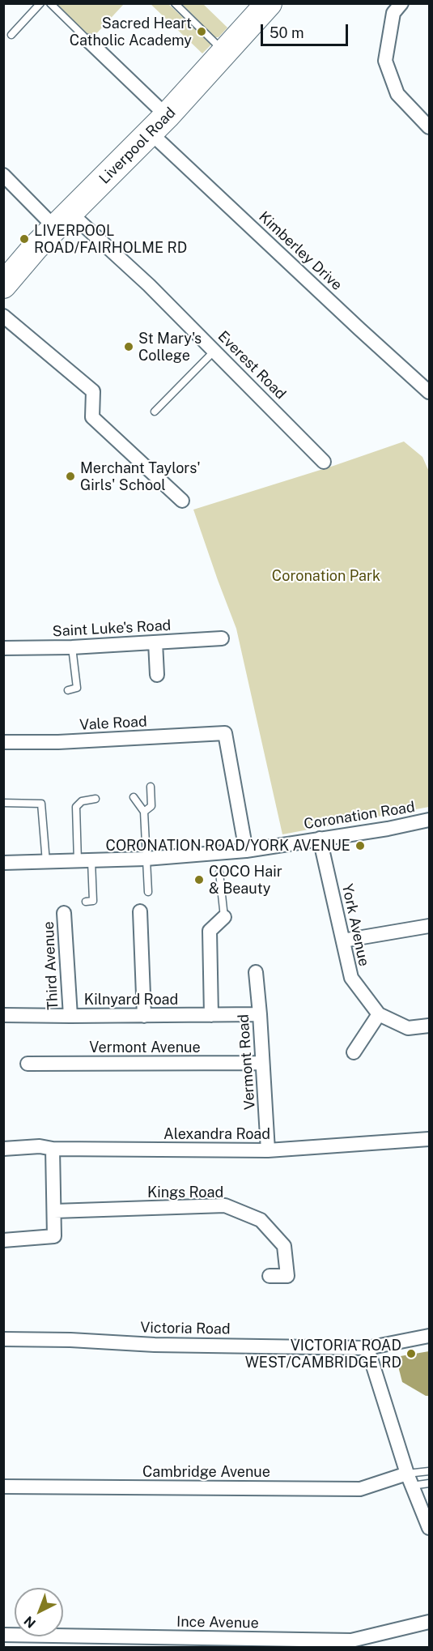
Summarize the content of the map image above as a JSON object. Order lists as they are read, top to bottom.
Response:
{
  "streets": {
    "highway": ["Liverpool Road"],
    "street": [
      "Kimberley Drive",
      "Everest Road",
      "Saint Luke's Road",
      "Vale Road",
      "Coronation Road",
      "York Avenue",
      "Third Avenue",
      "Kilnyard Road",
      "Vermont Avenue",
      "Vermont Road",
      "Alexandra Road",
      "Kings Road",
      "Victoria Road",
      "Cambridge Avenue",
      "Ince Avenue"
    ]
  },
  "crossings": [
    ["Liverpool Road", "Kimberley Drive"],
    ["Liverpool Road", "Everest Road"],
    ["Vale Road", "Coronation Road"],
    ["Coronation Road", "York Avenue"],
    ["Third Avenue", "Kilnyard Road"],
    ["Kilnyard Road", "Vermont Road"],
    ["Vermont Avenue", "Vermont Road"],
    ["Vermont Road", "Alexandra Road"]
  ],
  "parks": ["Coronation Park"],
  "places": [
    "Sacred Heart Catholic Academy",
    "LIVERPOOL ROAD/FAIRHOLME RD",
    "St Mary's College",
    "Merchant Taylors' Girls' School",
    "CORONATION ROAD/YORK AVENUE",
    "COCO Hair & Beauty",
    "VICTORIA ROAD WEST/CAMBRIDGE RD"
  ],
  "scale_bar": "50 m",
  "north": "bottom left"
}
